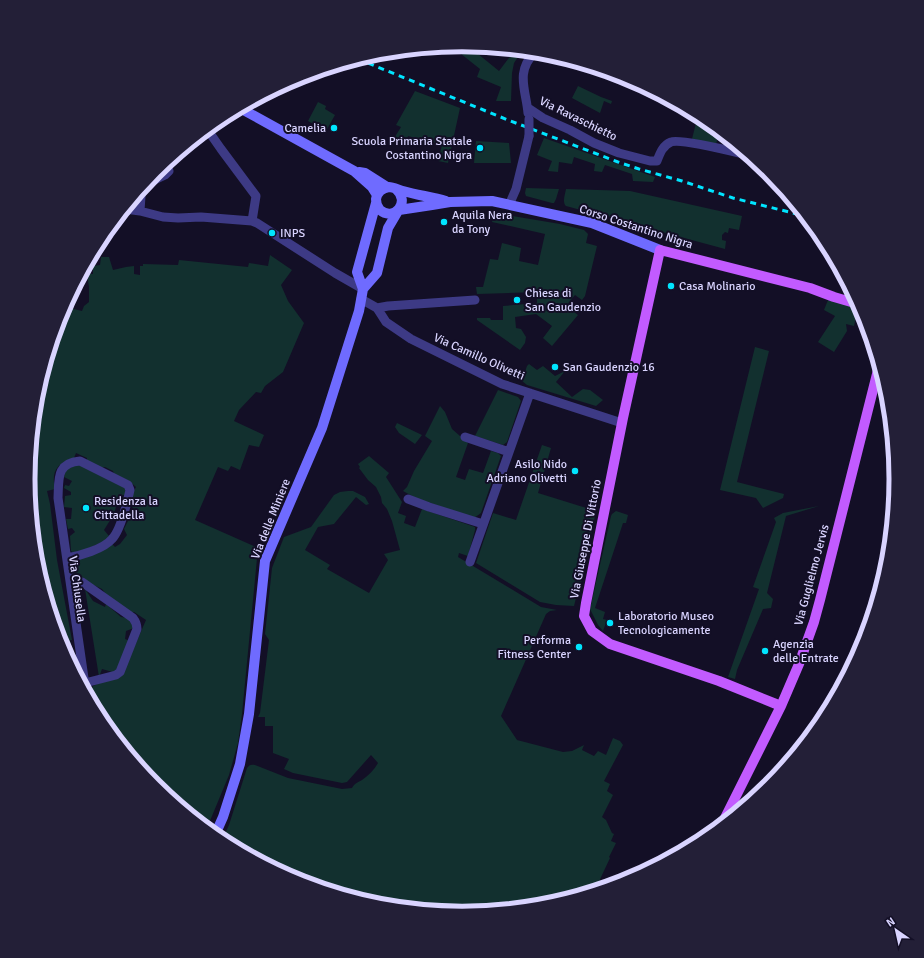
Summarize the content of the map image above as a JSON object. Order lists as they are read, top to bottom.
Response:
{
  "streets": {
    "main road": ["Corso Costantino Nigra", "Via Giuseppe Di Vittorio", "Via Guglielmo Jervis"],
    "street": [
      "Via Ravaschietto",
      "Via Camillo Olivetti",
      "Via delle Miniere",
      "Via Chiusella"
    ]
  },
  "crossings": [
    ["Corso Costantino Nigra", "Via delle Miniere"],
    ["Corso Costantino Nigra", "Via Giuseppe Di Vittorio"],
    ["Via Camillo Olivetti", "Via delle Miniere"],
    ["Via Camillo Olivetti", "Via Giuseppe Di Vittorio"],
    ["Via Giuseppe Di Vittorio", "Via Guglielmo Jervis"]
  ],
  "places": [
    "Camelia",
    "Scuola Primaria Statale Costantino Nigra",
    "Aquila Nera da Tony",
    "INPS",
    "Casa Molinario",
    "Chiesa di San Gaudenzio",
    "San Gaudenzio 16",
    "Asilo Nido Adriano Olivetti",
    "Residenza la Cittadella",
    "Laboratorio Museo Tecnologicamente",
    "Performa Fitness Center",
    "Agenzia delle Entrate"
  ],
  "north": "top left"
}
